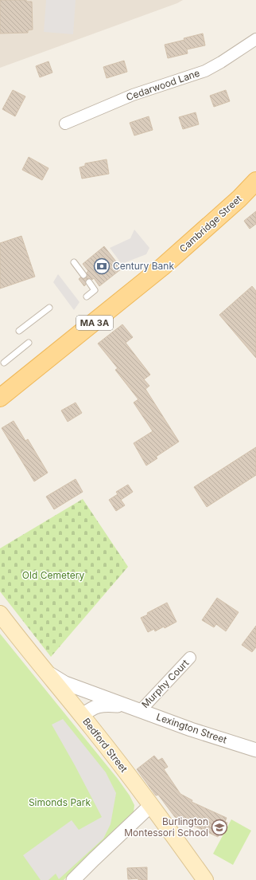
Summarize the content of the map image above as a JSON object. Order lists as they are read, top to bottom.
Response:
{
  "streets": {
    "main road": ["Cambridge Street", "MA 3A", "Bedford Street"],
    "street": ["Cedarwood Lane", "Murphy Court", "Lexington Street"]
  },
  "crossings": [
    ["Murphy Court", "Lexington Street"],
    ["Lexington Street", "Bedford Street"]
  ],
  "parks": ["Old Cemetery", "Simonds Park"],
  "places": {
    "bank": ["Century Bank"],
    "school or university": ["Burlington Montessori School"]
  }
}
